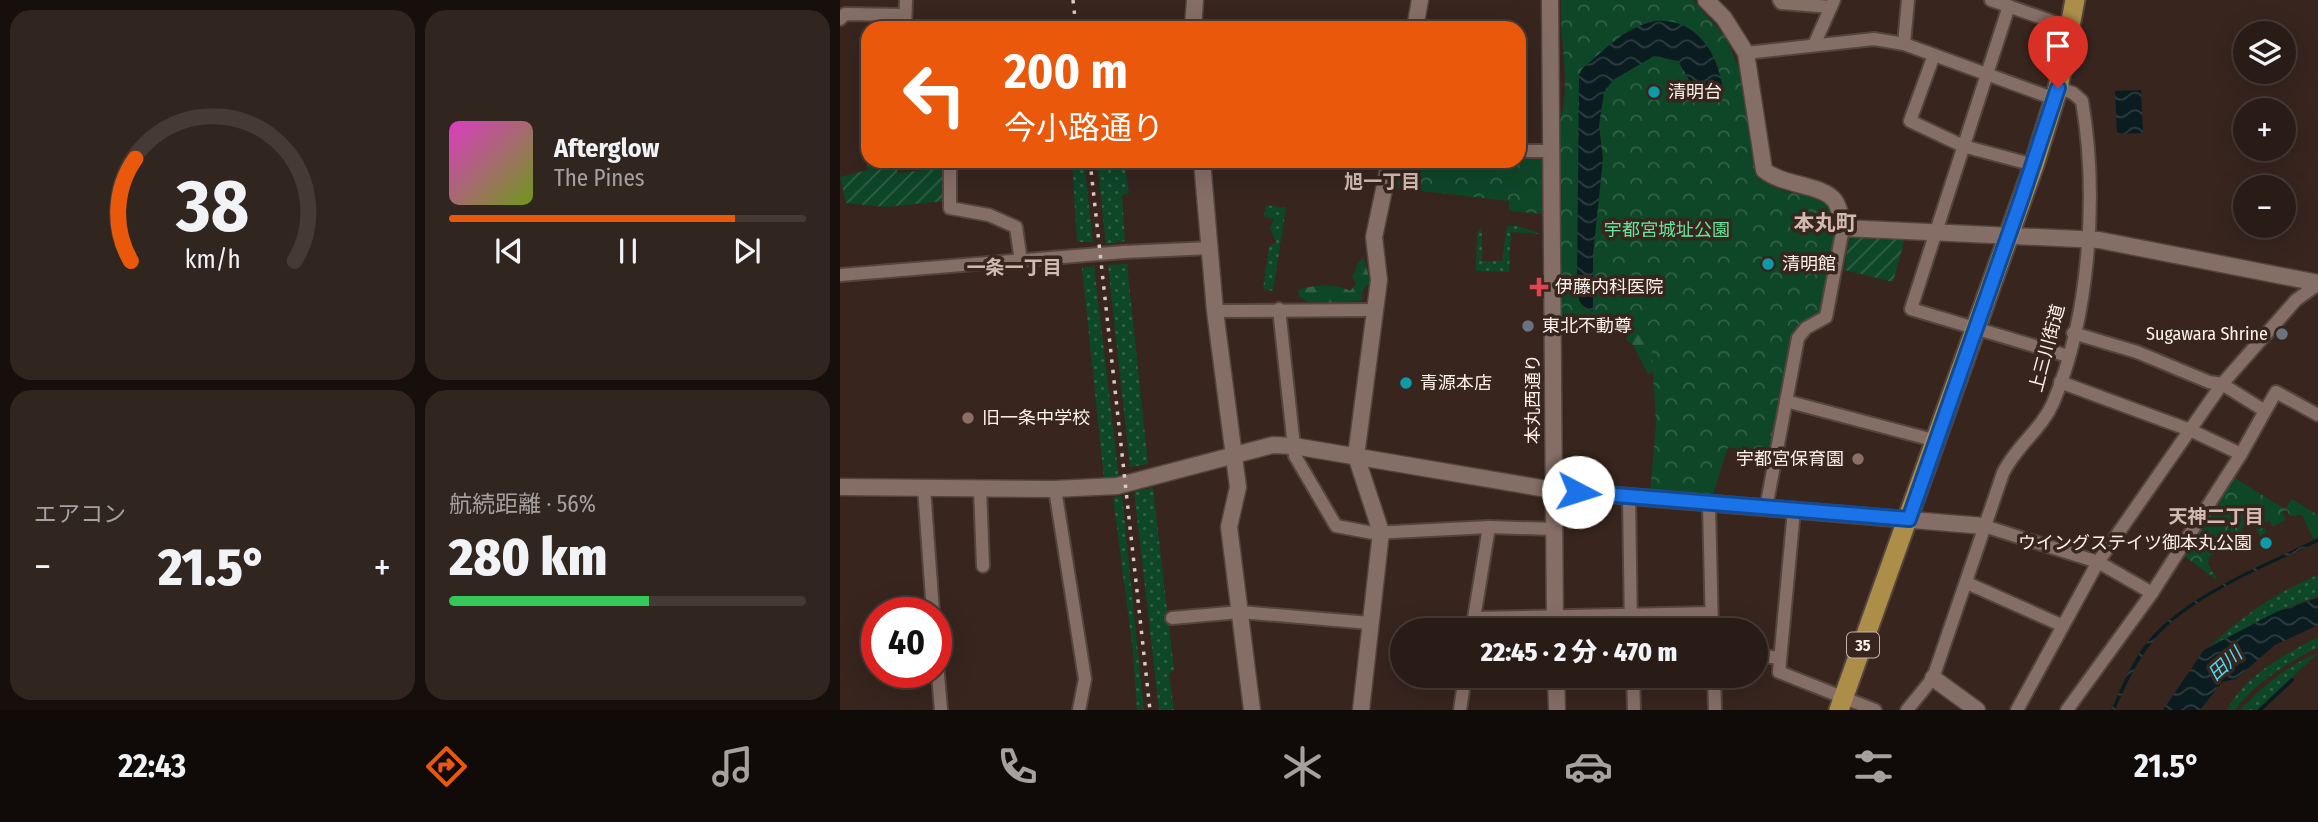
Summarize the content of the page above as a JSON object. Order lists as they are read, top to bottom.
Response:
{
  "streets": {
    "main road": ["35"],
    "street": ["上三川街道", "本丸西通り"]
  },
  "crossings": [
    ["上三川街道", "35"]
  ],
  "districts": [
    "旭一丁目",
    "本丸町",
    "一条一丁目",
    "天神二丁目"
  ],
  "water": ["田川"],
  "parks": ["宇都宮城址公園"],
  "places": {
    "other": [
      "清明台",
      "清明館",
      "東北不動尊",
      "Sugawara Shrine",
      "青源本店",
      "旧一条中学校",
      "宇都宮保育園",
      "ウイングステイツ御本丸公園"
    ],
    "health": ["伊藤内科医院"]
  },
  "page": {
    "map_buttons": ["+", "−"],
    "turn": ["200 m", "今小路通り"],
    "song": ["Afterglow", "The Pines"],
    "tile": [
      "エアコン",
      ["航続距離 · 56%", "280 km"]
    ],
    "heat": ["−", "21.5°", "+"],
    "limit": "40",
    "trip": "22:45 · 2 分 · 470 m",
    "tabs": ["22:43", "21.5°"],
    "gauge": ["38", "km/h"]
  }
}
